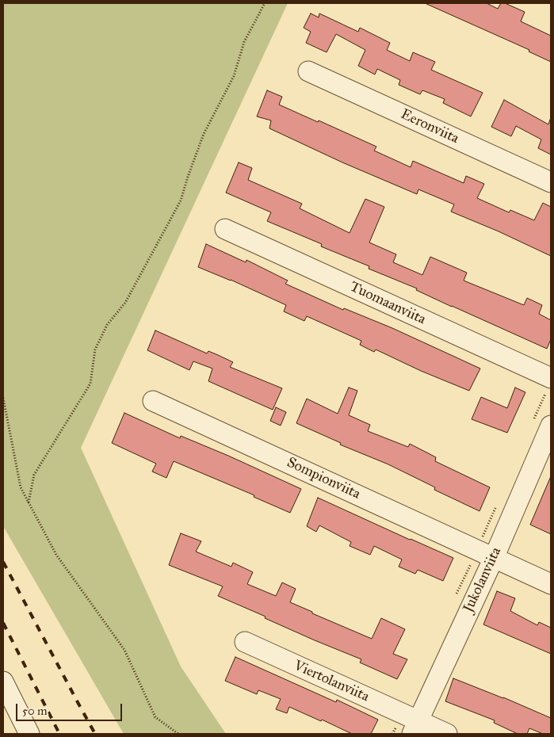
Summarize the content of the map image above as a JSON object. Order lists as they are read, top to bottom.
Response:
{
  "streets": {
    "street": [
      "Eeronviita",
      "Tuomaanviita",
      "Sompionviita",
      "Jukolanviita",
      "Viertolanviita"
    ]
  },
  "crossings": [
    ["Sompionviita", "Jukolanviita"],
    ["Jukolanviita", "Viertolanviita"]
  ],
  "scale_bar": "50 m"
}
